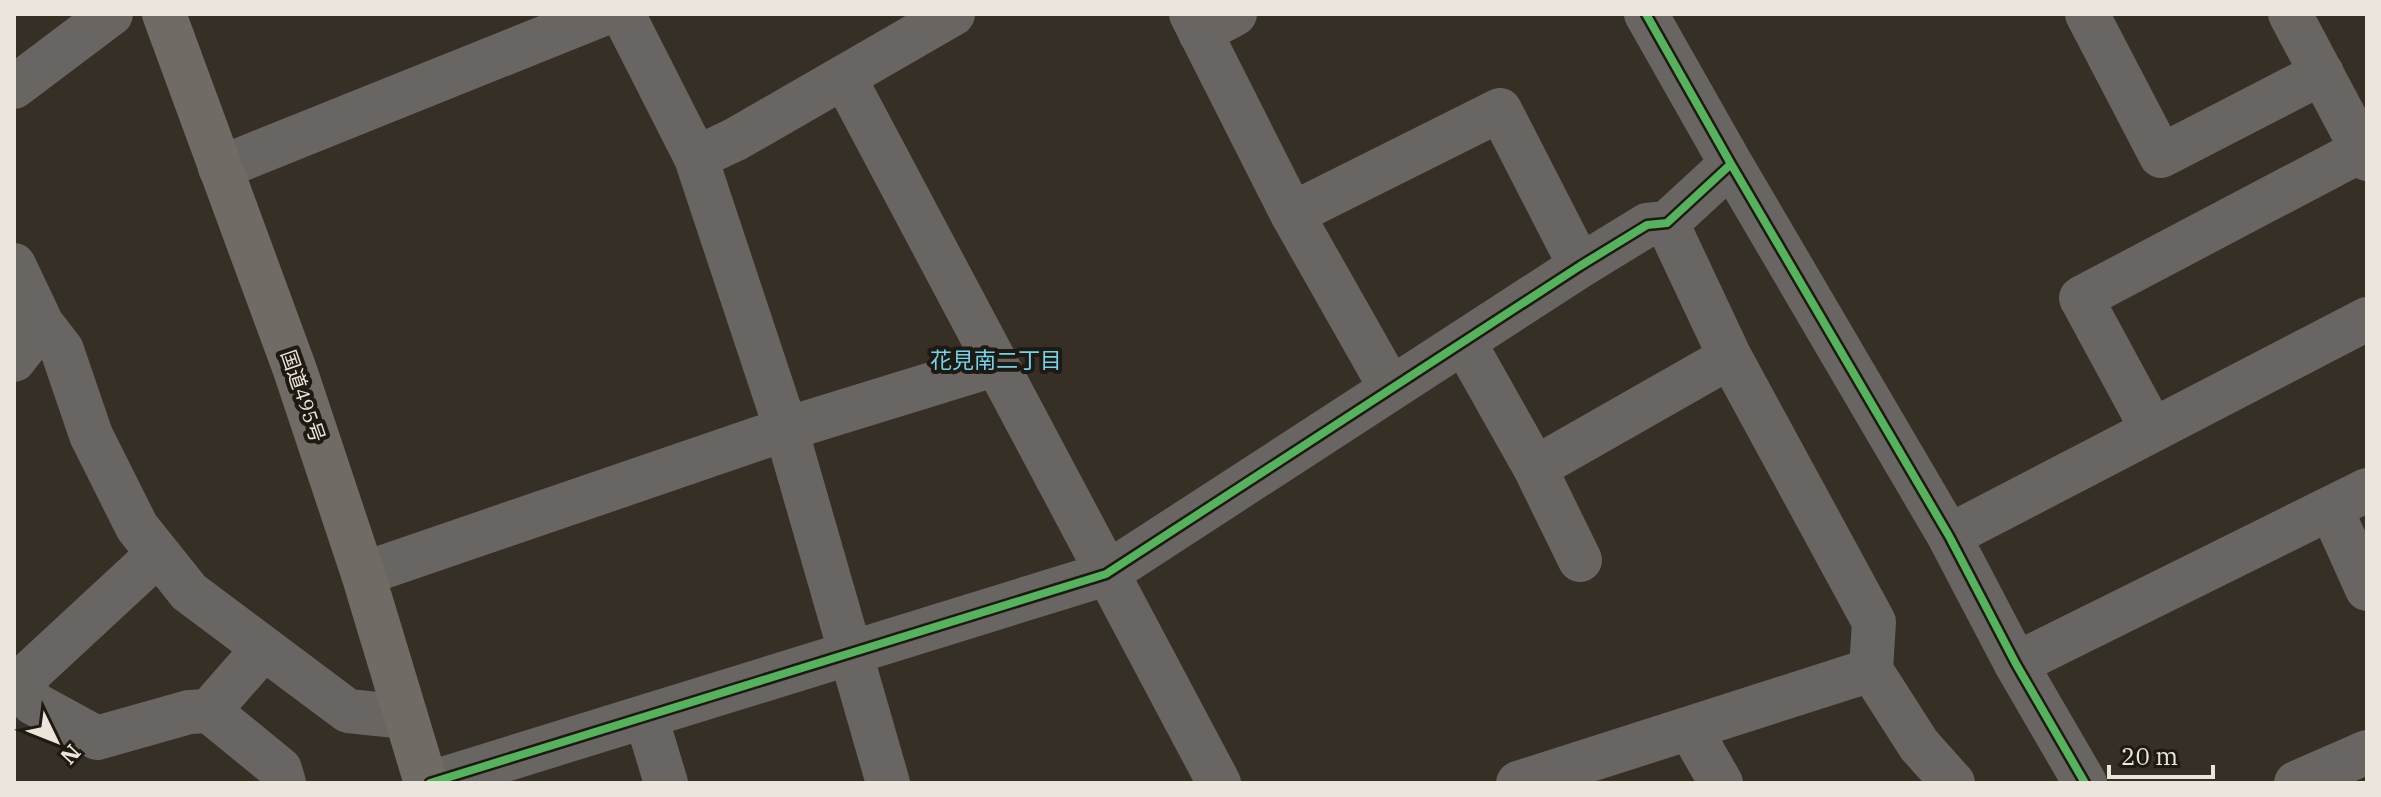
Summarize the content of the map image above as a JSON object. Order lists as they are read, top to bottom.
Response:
{
  "streets": {
    "highway": ["国道495号"]
  },
  "districts": ["花見南二丁目"],
  "scale_bar": "20 m",
  "north": "bottom right"
}
